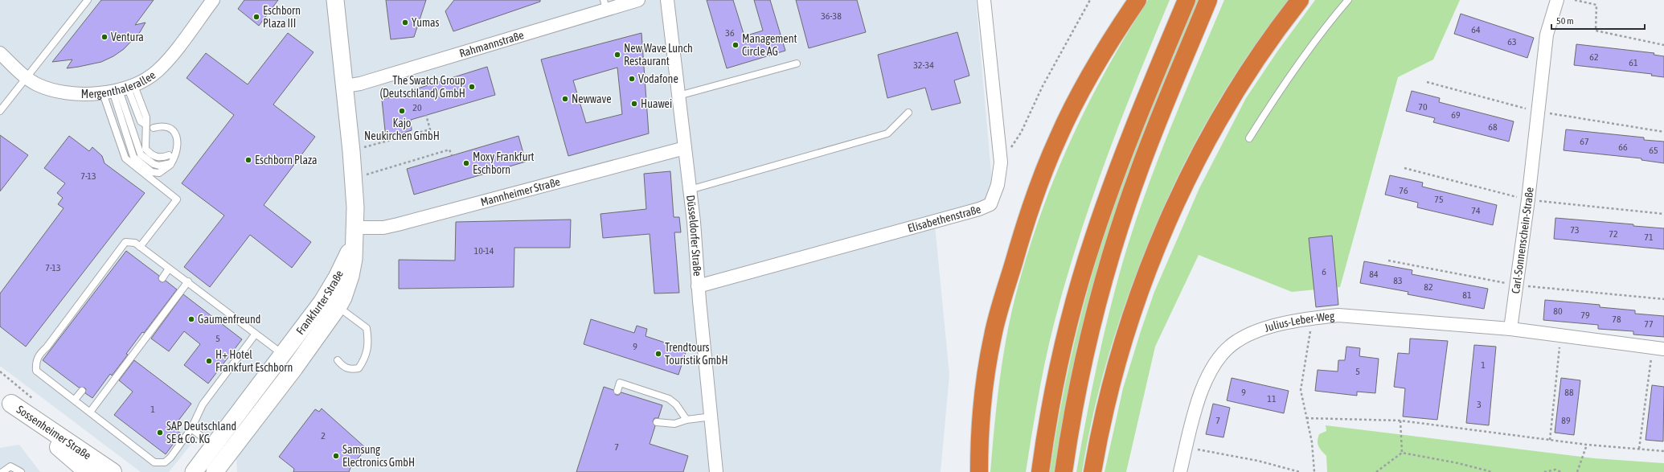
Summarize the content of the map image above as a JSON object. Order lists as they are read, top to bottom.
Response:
{
  "streets": {
    "main road": ["Sossenheimer Straße"],
    "street": [
      "Rahmannstraße",
      "Mergenthalerallee",
      "Mannheimer Straße",
      "Elisabethenstraße",
      "Düsseldorfer Straße",
      "Carl-Sonnenschein-Straße",
      "Frankfurter Straße",
      "Julius-Leber-Weg"
    ]
  },
  "crossings": [
    ["Rahmannstraße", "Frankfurter Straße"],
    ["Mannheimer Straße", "Düsseldorfer Straße"],
    ["Mannheimer Straße", "Frankfurter Straße"],
    ["Elisabethenstraße", "Düsseldorfer Straße"],
    ["Carl-Sonnenschein-Straße", "Julius-Leber-Weg"]
  ],
  "places": [
    "Eschborn Plaza III",
    "Yumas",
    "Ventura",
    "Management Circle AG",
    "New Wave Lunch Restaurant",
    "Vodafone",
    "The Swatch Group (Deutschland) GmbH",
    "Newwave",
    "Huawei",
    "Kajo Neukirchen GmbH",
    "Eschborn Plaza",
    "Moxy Frankfurt Eschborn",
    "Gaumenfreund",
    "Trendtours Touristik GmbH",
    "H+ Hotel Frankfurt Eschborn",
    "SAP Deutschland SE & Co. KG",
    "Samsung Electronics GmbH"
  ],
  "house_numbers": [
    "36-38",
    "64",
    "36",
    "63",
    "62",
    "61",
    "32-34",
    "70",
    "20",
    "69",
    "68",
    "67",
    "66",
    "65",
    "7-13",
    "76",
    "75",
    "74",
    "73",
    "72",
    "71",
    "10-14",
    "7-13",
    "6",
    "84",
    "83",
    "82",
    "81",
    "80",
    "79",
    "78",
    "77",
    "5",
    "9",
    "1",
    "5",
    "9",
    "88",
    "11",
    "3",
    "1",
    "7",
    "89",
    "2",
    "7"
  ],
  "scale_bar": "50 m"
}
